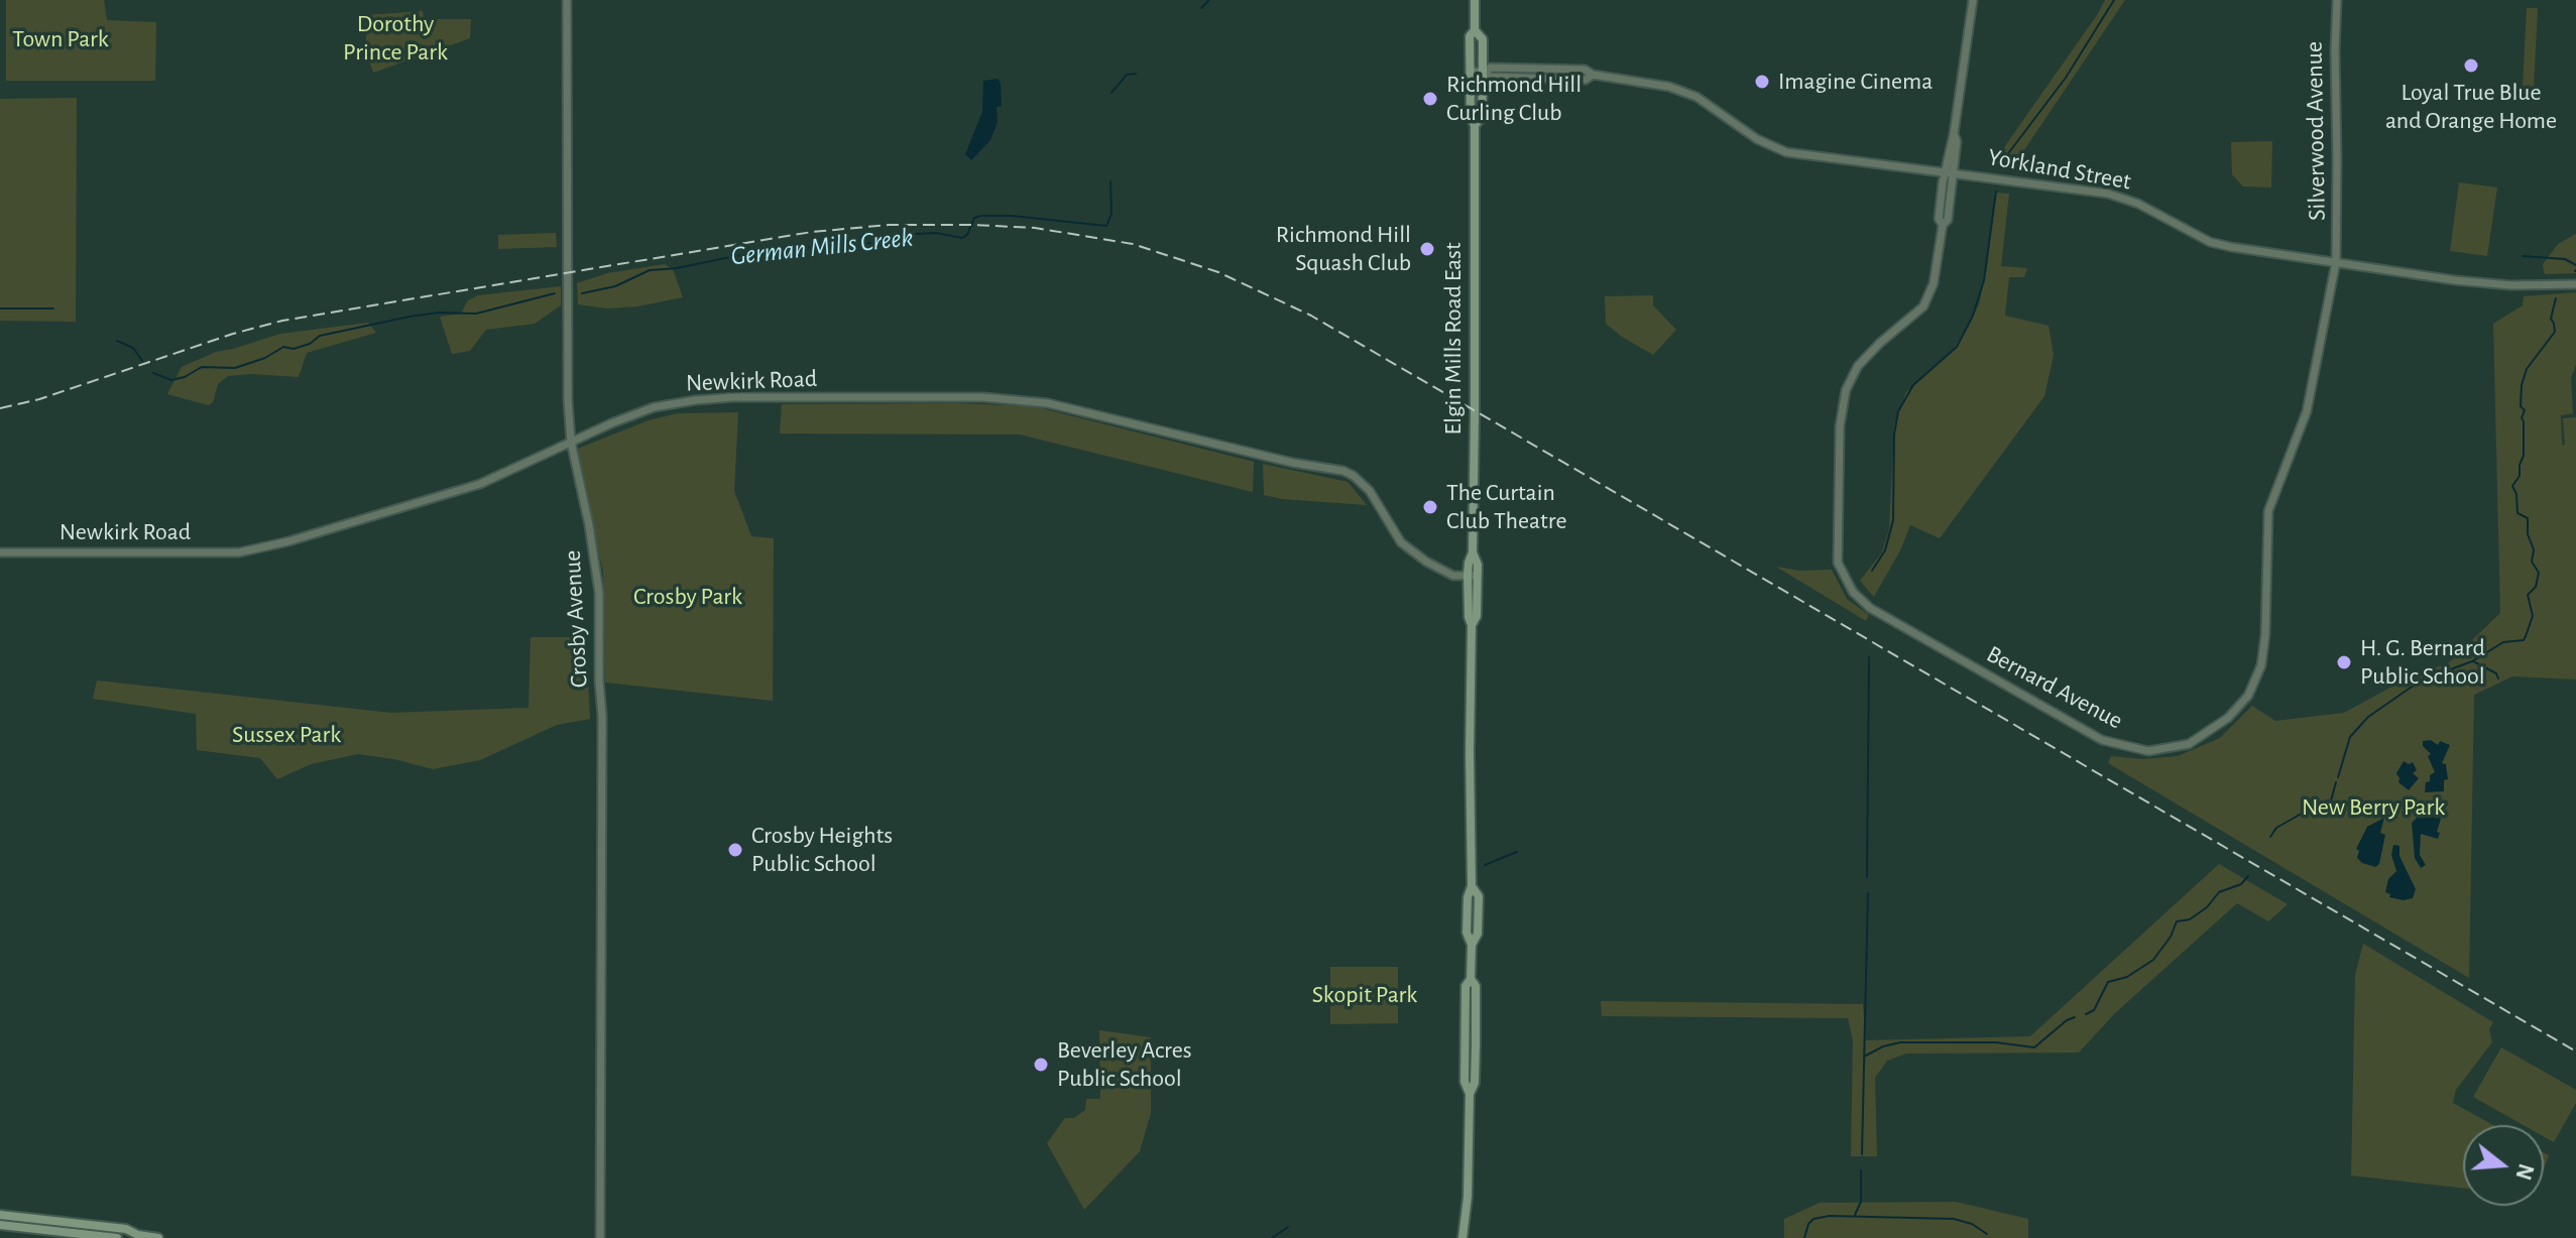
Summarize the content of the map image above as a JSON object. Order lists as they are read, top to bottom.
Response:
{
  "streets": {
    "main road": ["Elgin Mills Road East"],
    "street": [
      "Silverwood Avenue",
      "Yorkland Street",
      "Newkirk Road",
      "Crosby Avenue",
      "Bernard Avenue"
    ]
  },
  "crossings": [
    ["Silverwood Avenue", "Yorkland Street"],
    ["Silverwood Avenue", "Bernard Avenue"],
    ["Yorkland Street", "Elgin Mills Road East"],
    ["Yorkland Street", "Bernard Avenue"],
    ["Elgin Mills Road East", "Newkirk Road"],
    ["Newkirk Road", "Crosby Avenue"]
  ],
  "water": ["German Mills Creek"],
  "parks": [
    "Dorothy Prince Park",
    "Town Park",
    "Crosby Park",
    "Sussex Park",
    "New Berry Park",
    "Skopit Park"
  ],
  "places": [
    "Loyal True Blue and Orange Home",
    "Imagine Cinema",
    "Richmond Hill Curling Club",
    "Richmond Hill Squash Club",
    "The Curtain Club Theatre",
    "H. G. Bernard Public School",
    "Crosby Heights Public School",
    "Beverley Acres Public School"
  ],
  "north": "right"
}
